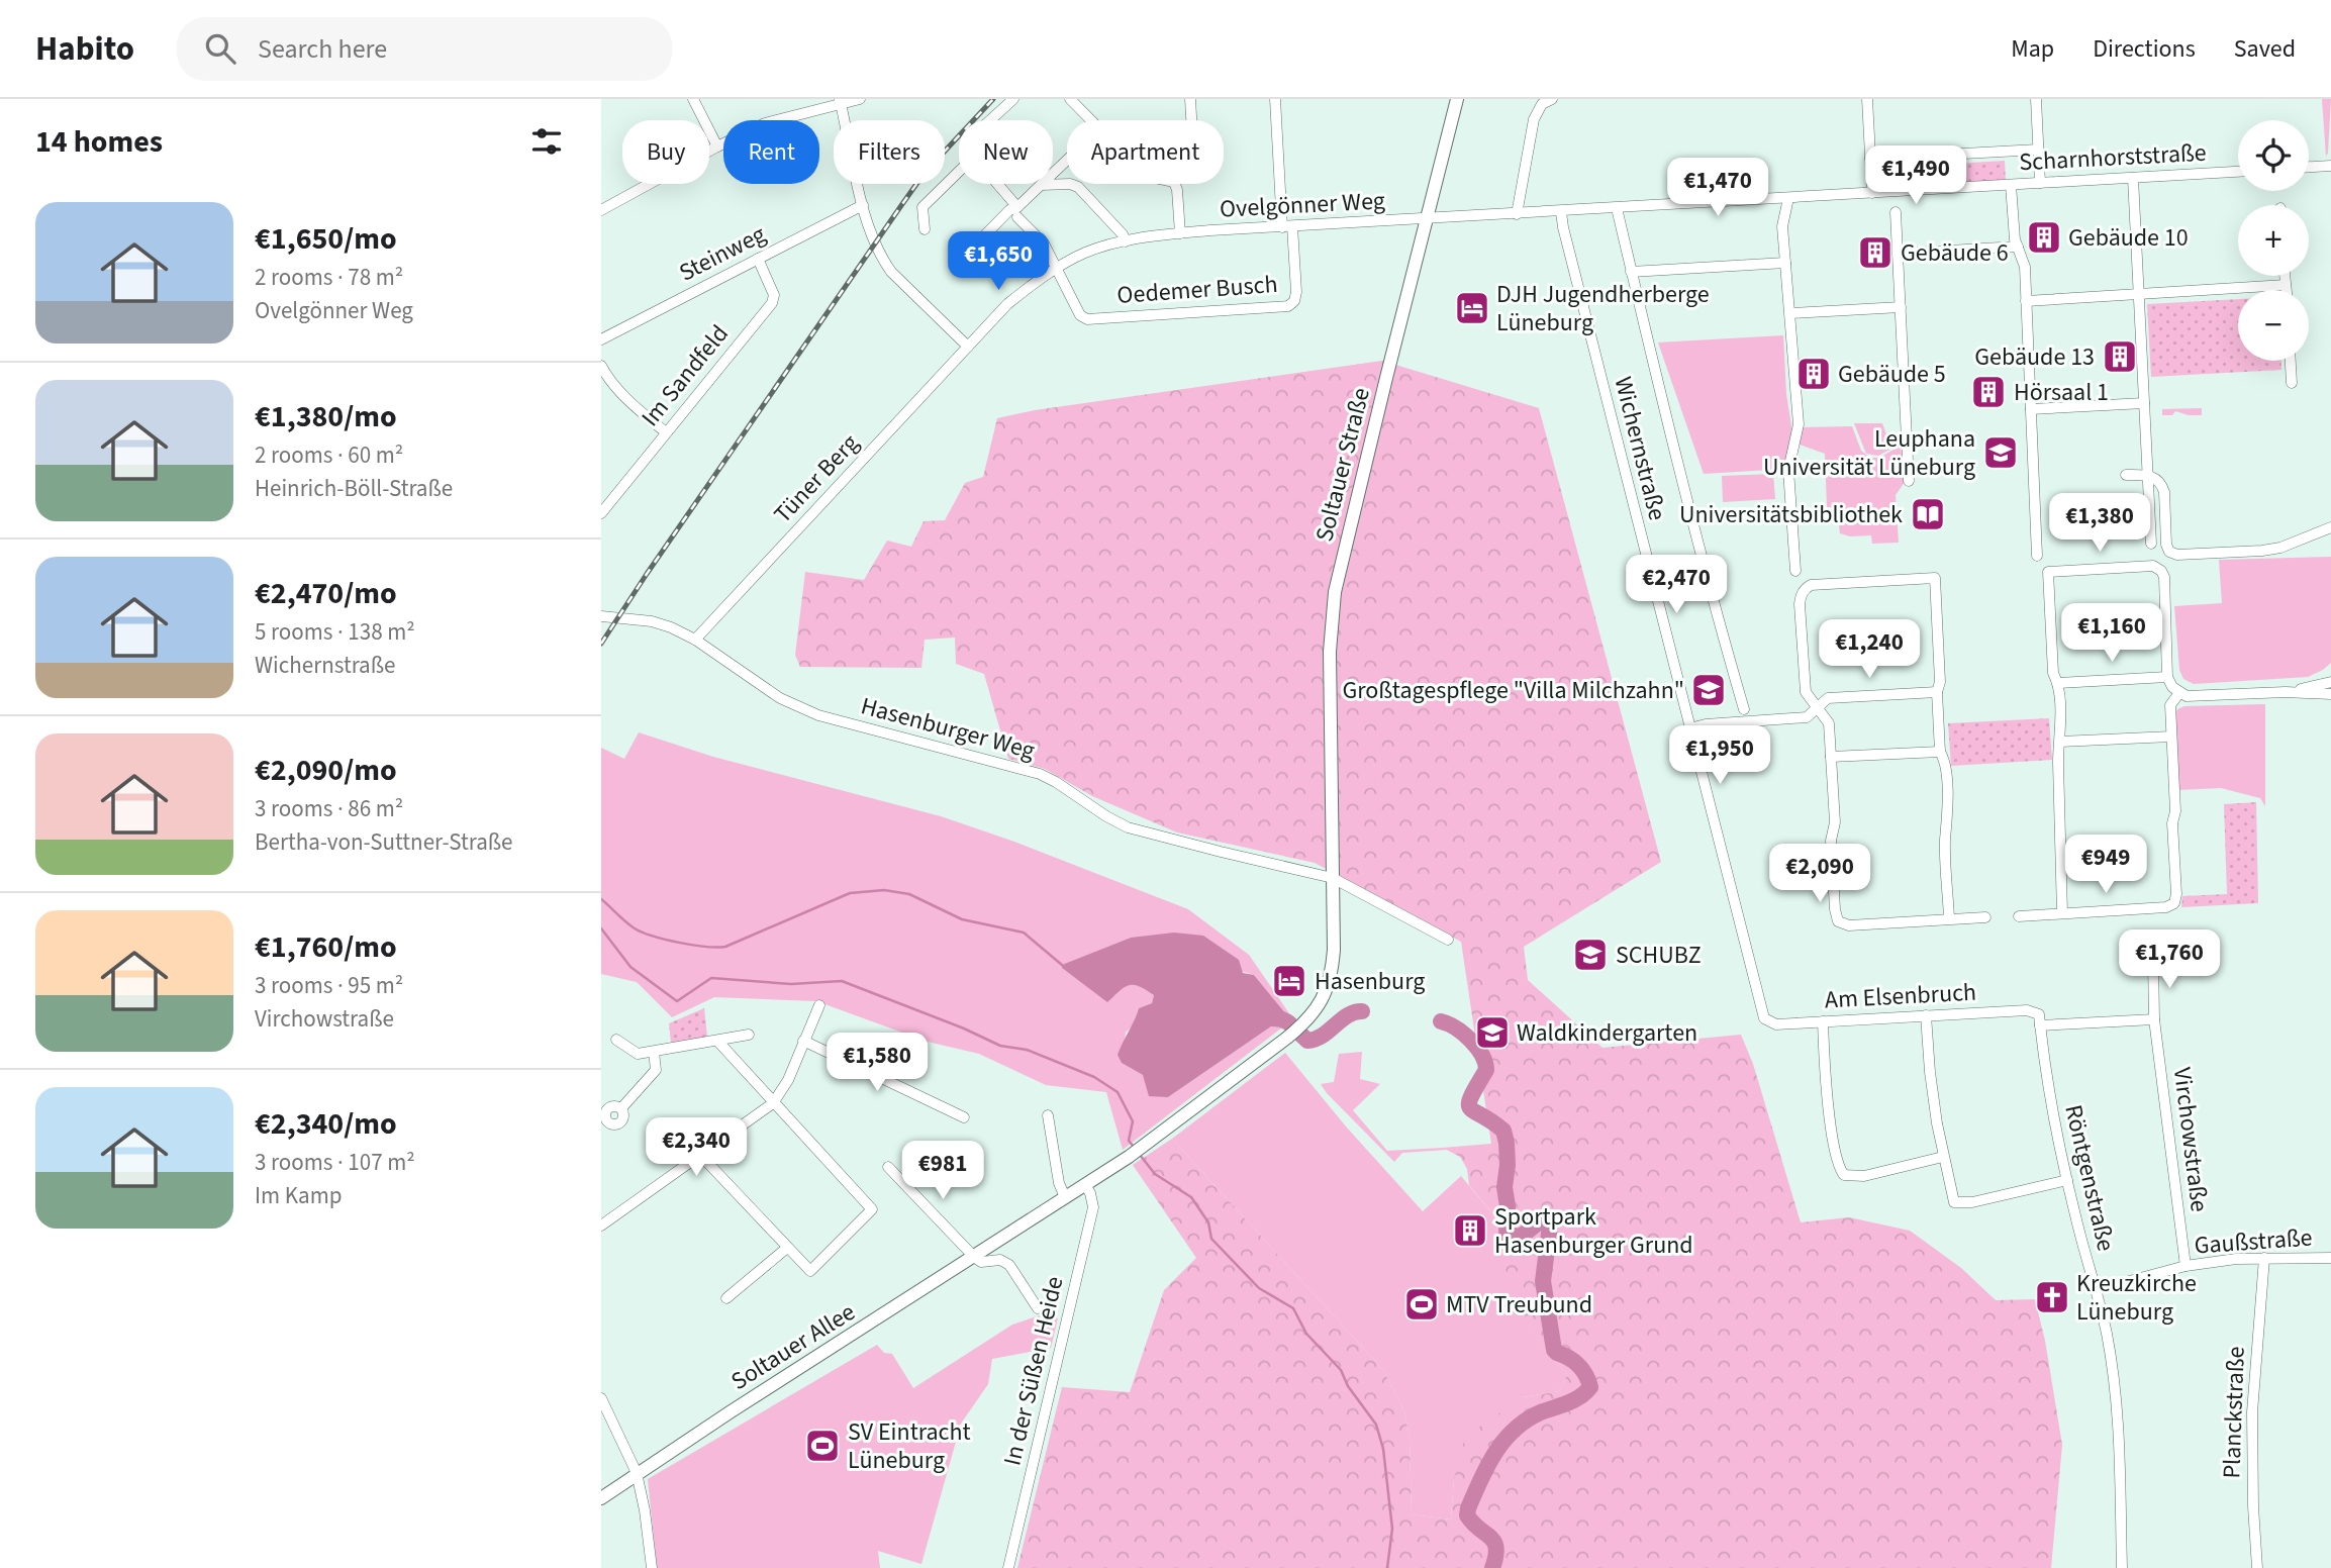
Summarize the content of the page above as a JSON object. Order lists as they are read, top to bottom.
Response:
{
  "streets": {
    "street": [
      "Scharnhorststraße",
      "Ovelgönner Weg",
      "Steinweg",
      "Oedemer Busch",
      "Im Sandfeld",
      "Wichernstraße",
      "Soltauer Straße",
      "Tüner Berg",
      "Hasenburger Weg",
      "Am Elsenbruch",
      "Virchowstraße",
      "Röntgenstraße",
      "Gaußstraße",
      "Soltauer Allee",
      "In der Süßen Heide",
      "Planckstraße"
    ]
  },
  "crossings": [
    ["Scharnhorststraße", "Ovelgönner Weg"],
    ["Scharnhorststraße", "Wichernstraße"],
    ["Scharnhorststraße", "Soltauer Straße"],
    ["Ovelgönner Weg", "Oedemer Busch"],
    ["Ovelgönner Weg", "Soltauer Straße"],
    ["Ovelgönner Weg", "Tüner Berg"],
    ["Steinweg", "Im Sandfeld"],
    ["Wichernstraße", "Am Elsenbruch"],
    ["Soltauer Straße", "Hasenburger Weg"],
    ["Soltauer Straße", "Soltauer Allee"],
    ["Tüner Berg", "Hasenburger Weg"],
    ["Hasenburger Weg", "Soltauer Allee"],
    ["Am Elsenbruch", "Röntgenstraße"],
    ["Virchowstraße", "Gaußstraße"],
    ["Röntgenstraße", "Gaußstraße"],
    ["Gaußstraße", "Planckstraße"],
    ["Soltauer Allee", "In der Süßen Heide"]
  ],
  "places": {
    "building": [
      "Gebäude 10",
      "Gebäude 6",
      "Gebäude 13",
      "Gebäude 5",
      "Hörsaal 1",
      "Sportpark Hasenburger Grund"
    ],
    "hotel": ["DJH Jugendherberge Lüneburg", "Hasenburg"],
    "school or university": [
      "Leuphana Universität Lüneburg",
      "Großtagespflege \"Villa Milchzahn\"",
      "SCHUBZ",
      "Waldkindergarten"
    ],
    "library": ["Universitätsbibliothek"],
    "church": ["Kreuzkirche Lüneburg"],
    "sports": ["MTV Treubund", "SV Eintracht Lüneburg"]
  },
  "page": {
    "header": "Habito",
    "search": "Search here",
    "nav": ["Map", "Directions", "Saved"],
    "heading": "14 homes",
    "map_buttons": ["+", "−"],
    "chip": [
      "Buy",
      "Rent",
      "Filters",
      "New",
      "Apartment"
    ],
    "price": [
      "€1,490",
      "€1,470",
      "€1,650",
      "€1,380",
      "€2,470",
      "€1,160",
      "€1,240",
      "€1,950",
      "€949",
      "€2,090",
      "€1,760",
      "€1,580",
      "€2,340",
      "€981"
    ],
    "list": [
      {
        "name": "€1,650/mo",
        "note": "2 rooms · 78 m² · Ovelgönner Weg"
      },
      {
        "name": "€1,380/mo",
        "note": "2 rooms · 60 m² · Heinrich-Böll-Straße"
      },
      {
        "name": "€2,470/mo",
        "note": "5 rooms · 138 m² · Wichernstraße"
      },
      {
        "name": "€2,090/mo",
        "note": "3 rooms · 86 m² · Bertha-von-Suttner-Straße"
      },
      {
        "name": "€1,760/mo",
        "note": "3 rooms · 95 m² · Virchowstraße"
      },
      {
        "name": "€2,340/mo",
        "note": "3 rooms · 107 m² · Im Kamp"
      }
    ]
  }
}
